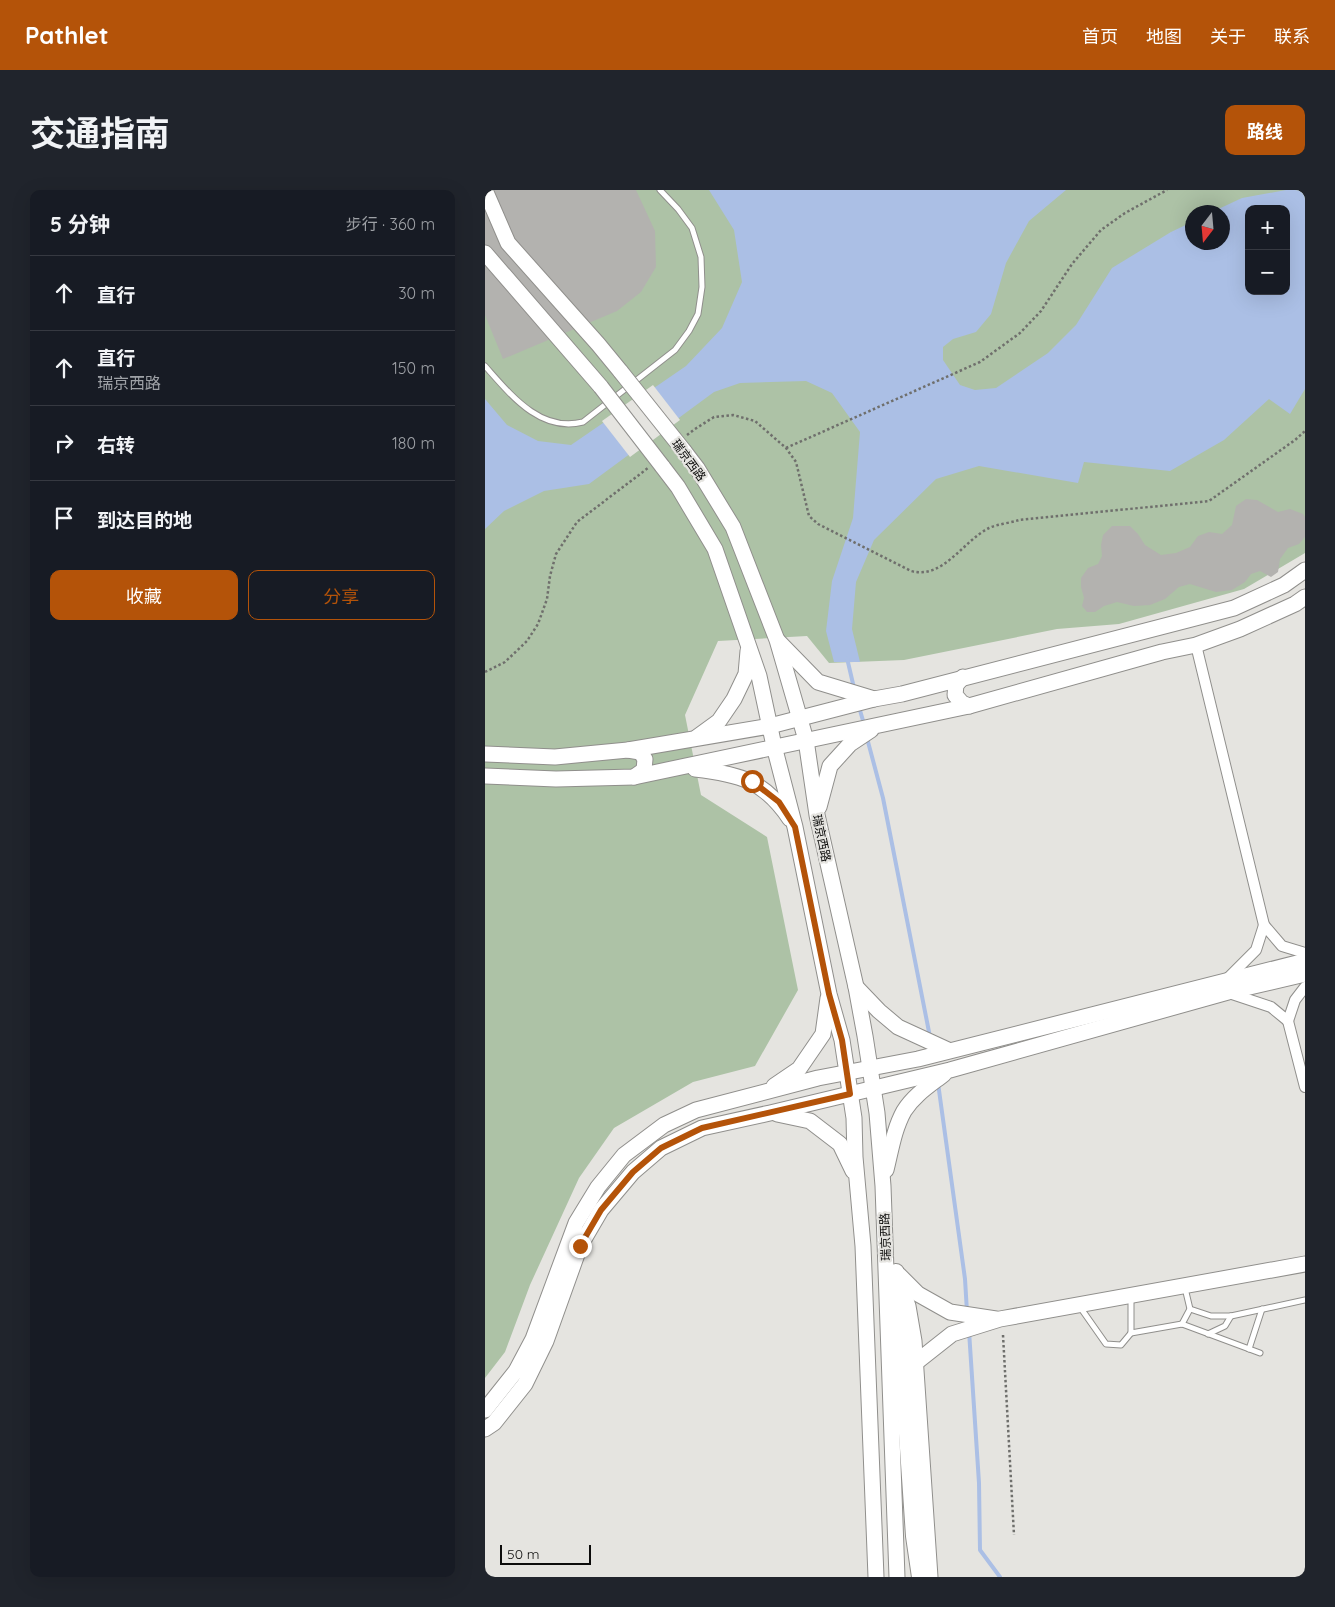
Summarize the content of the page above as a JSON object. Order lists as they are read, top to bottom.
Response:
{
  "streets": {
    "street": ["瑞京西路"]
  },
  "scale_bar": "50 m",
  "north": "bottom",
  "page": {
    "header": "Pathlet",
    "nav": [
      "首页",
      "地图",
      "关于",
      "联系"
    ],
    "title": "交通指南",
    "buttons": [
      "路线",
      ["收藏", "分享"]
    ],
    "heading": ["5 分钟", "步行 · 360 m"],
    "map_buttons": ["+", "−"],
    "list": [
      ["直行", "30 m"],
      ["直行", "瑞京西路", "150 m"],
      ["右转", "180 m"],
      "到达目的地"
    ],
    "scale": "50 m"
  }
}
